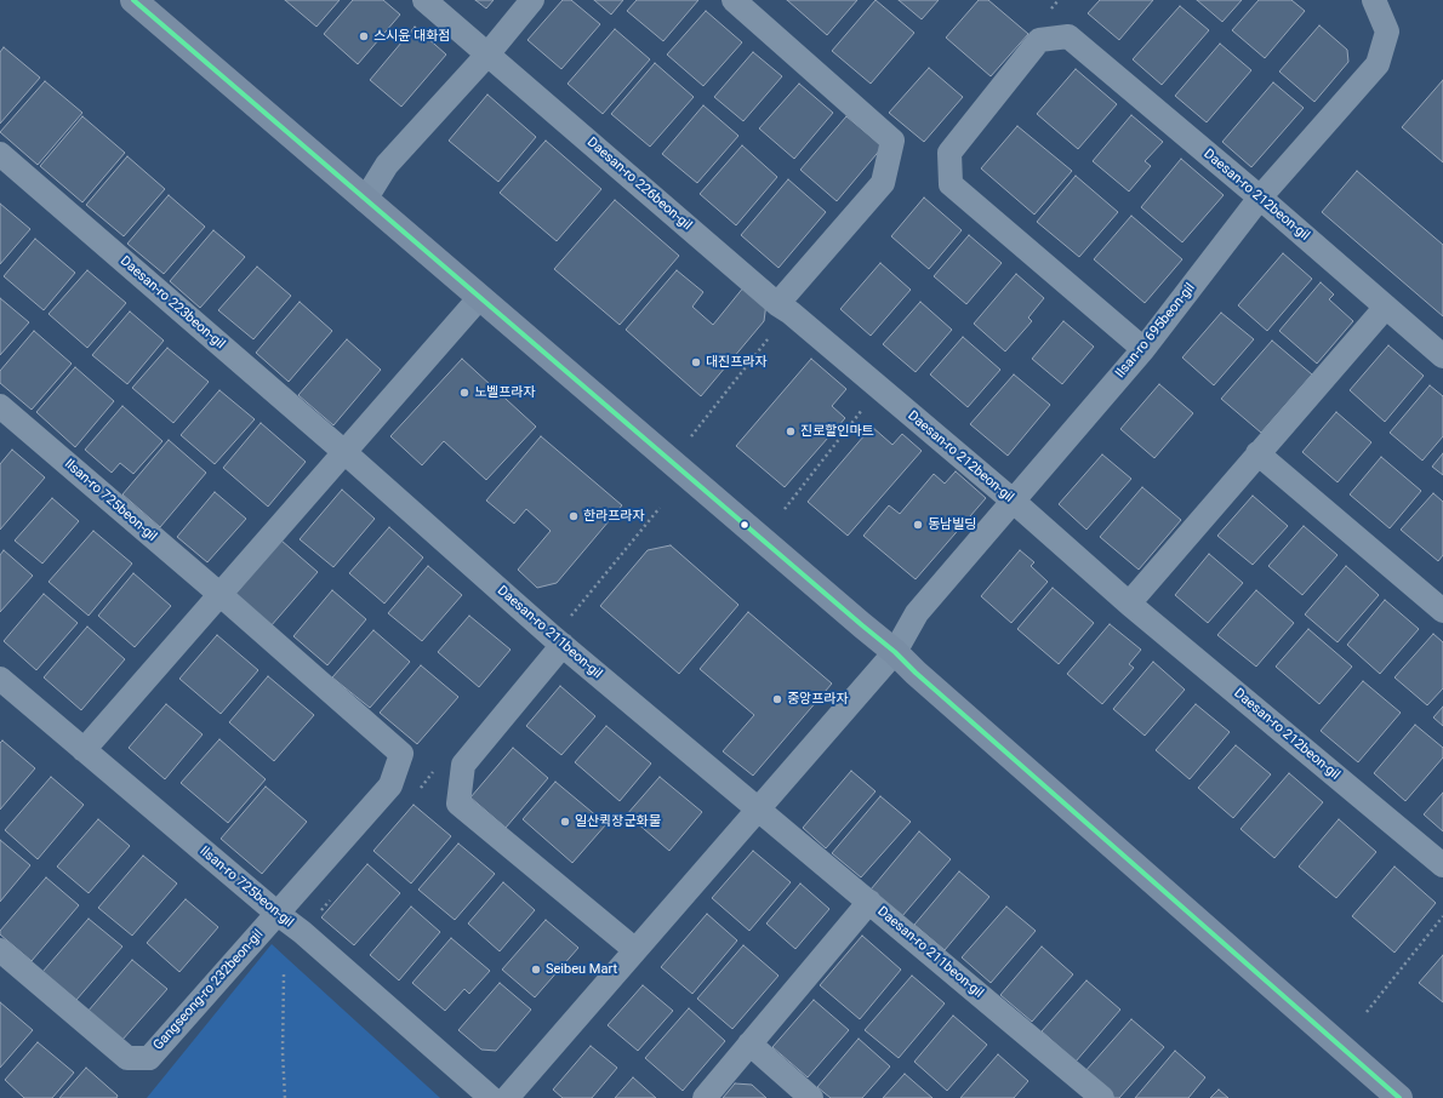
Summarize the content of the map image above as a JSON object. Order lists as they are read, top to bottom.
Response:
{
  "streets": {
    "street": [
      "Daesan-ro 226beon-gil",
      "Daesan-ro 212beon-gil",
      "Daesan-ro 223beon-gil",
      "Ilsan-ro 695beon-gil",
      "Ilsan-ro 725beon-gil",
      "Daesan-ro 211beon-gil",
      "Gangseong-ro 232beon-gil"
    ]
  },
  "crossings": [
    ["Daesan-ro 226beon-gil", "Daesan-ro 212beon-gil"],
    ["Daesan-ro 212beon-gil", "Ilsan-ro 695beon-gil"],
    ["Daesan-ro 223beon-gil", "Daesan-ro 211beon-gil"],
    ["Ilsan-ro 725beon-gil", "Gangseong-ro 232beon-gil"]
  ],
  "places": [
    "스시윤 대화점",
    "대진프라자",
    "노벨프라자",
    "진로할인마트",
    "한라프라자",
    "동남빌딩",
    "중앙프라자",
    "일산퀵장군화물",
    "Seibeu Mart"
  ]
}
